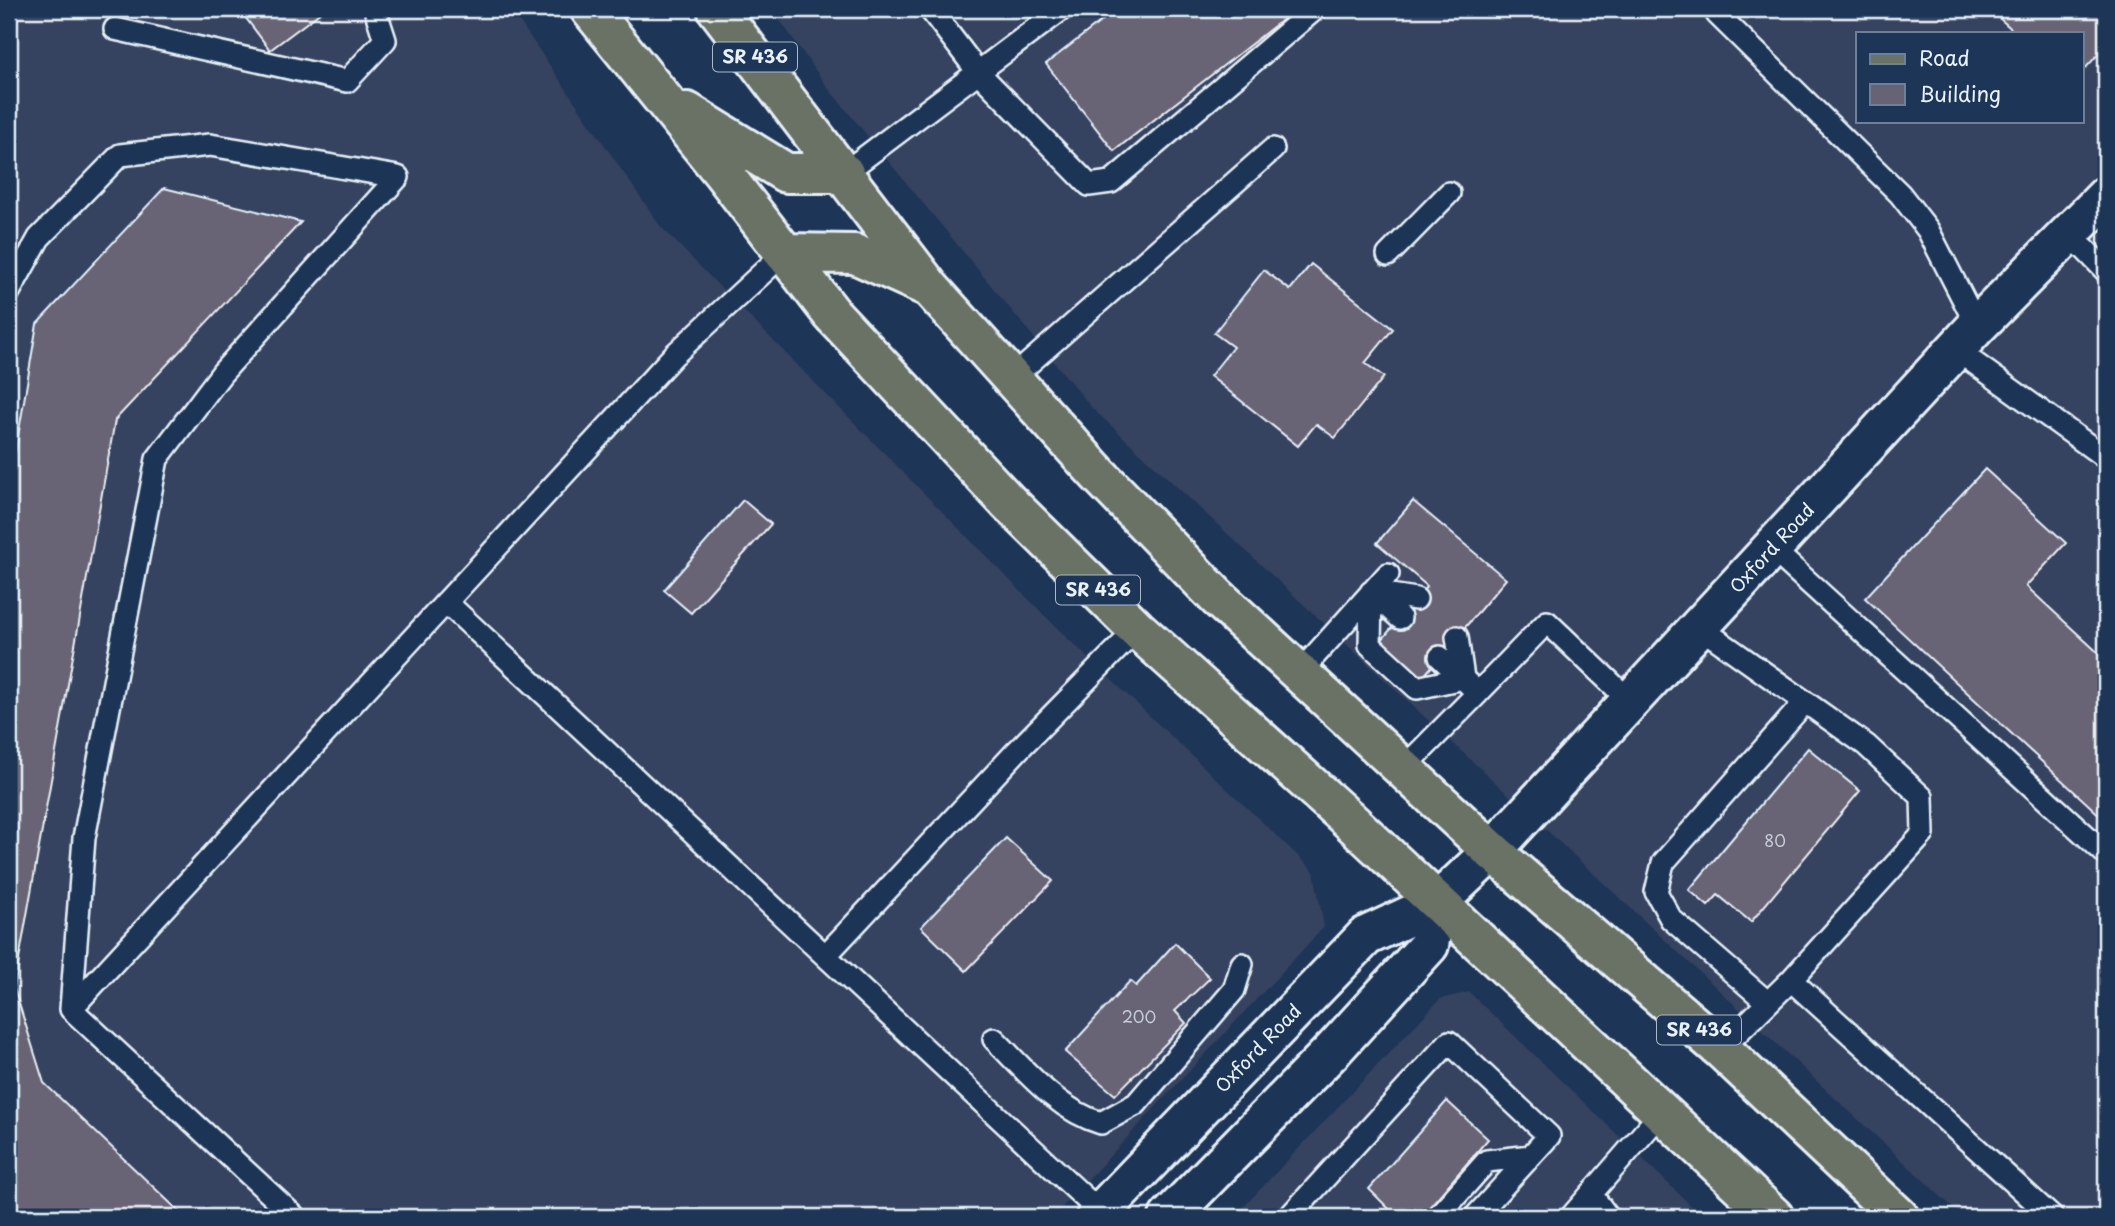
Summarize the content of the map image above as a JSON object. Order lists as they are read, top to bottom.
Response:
{
  "streets": {
    "main road": ["SR 436"],
    "street": ["Oxford Road"]
  },
  "crossings": [
    ["SR 436", "Oxford Road"]
  ],
  "house_numbers": ["80", "200"],
  "legend": ["Road", "Building"]
}
